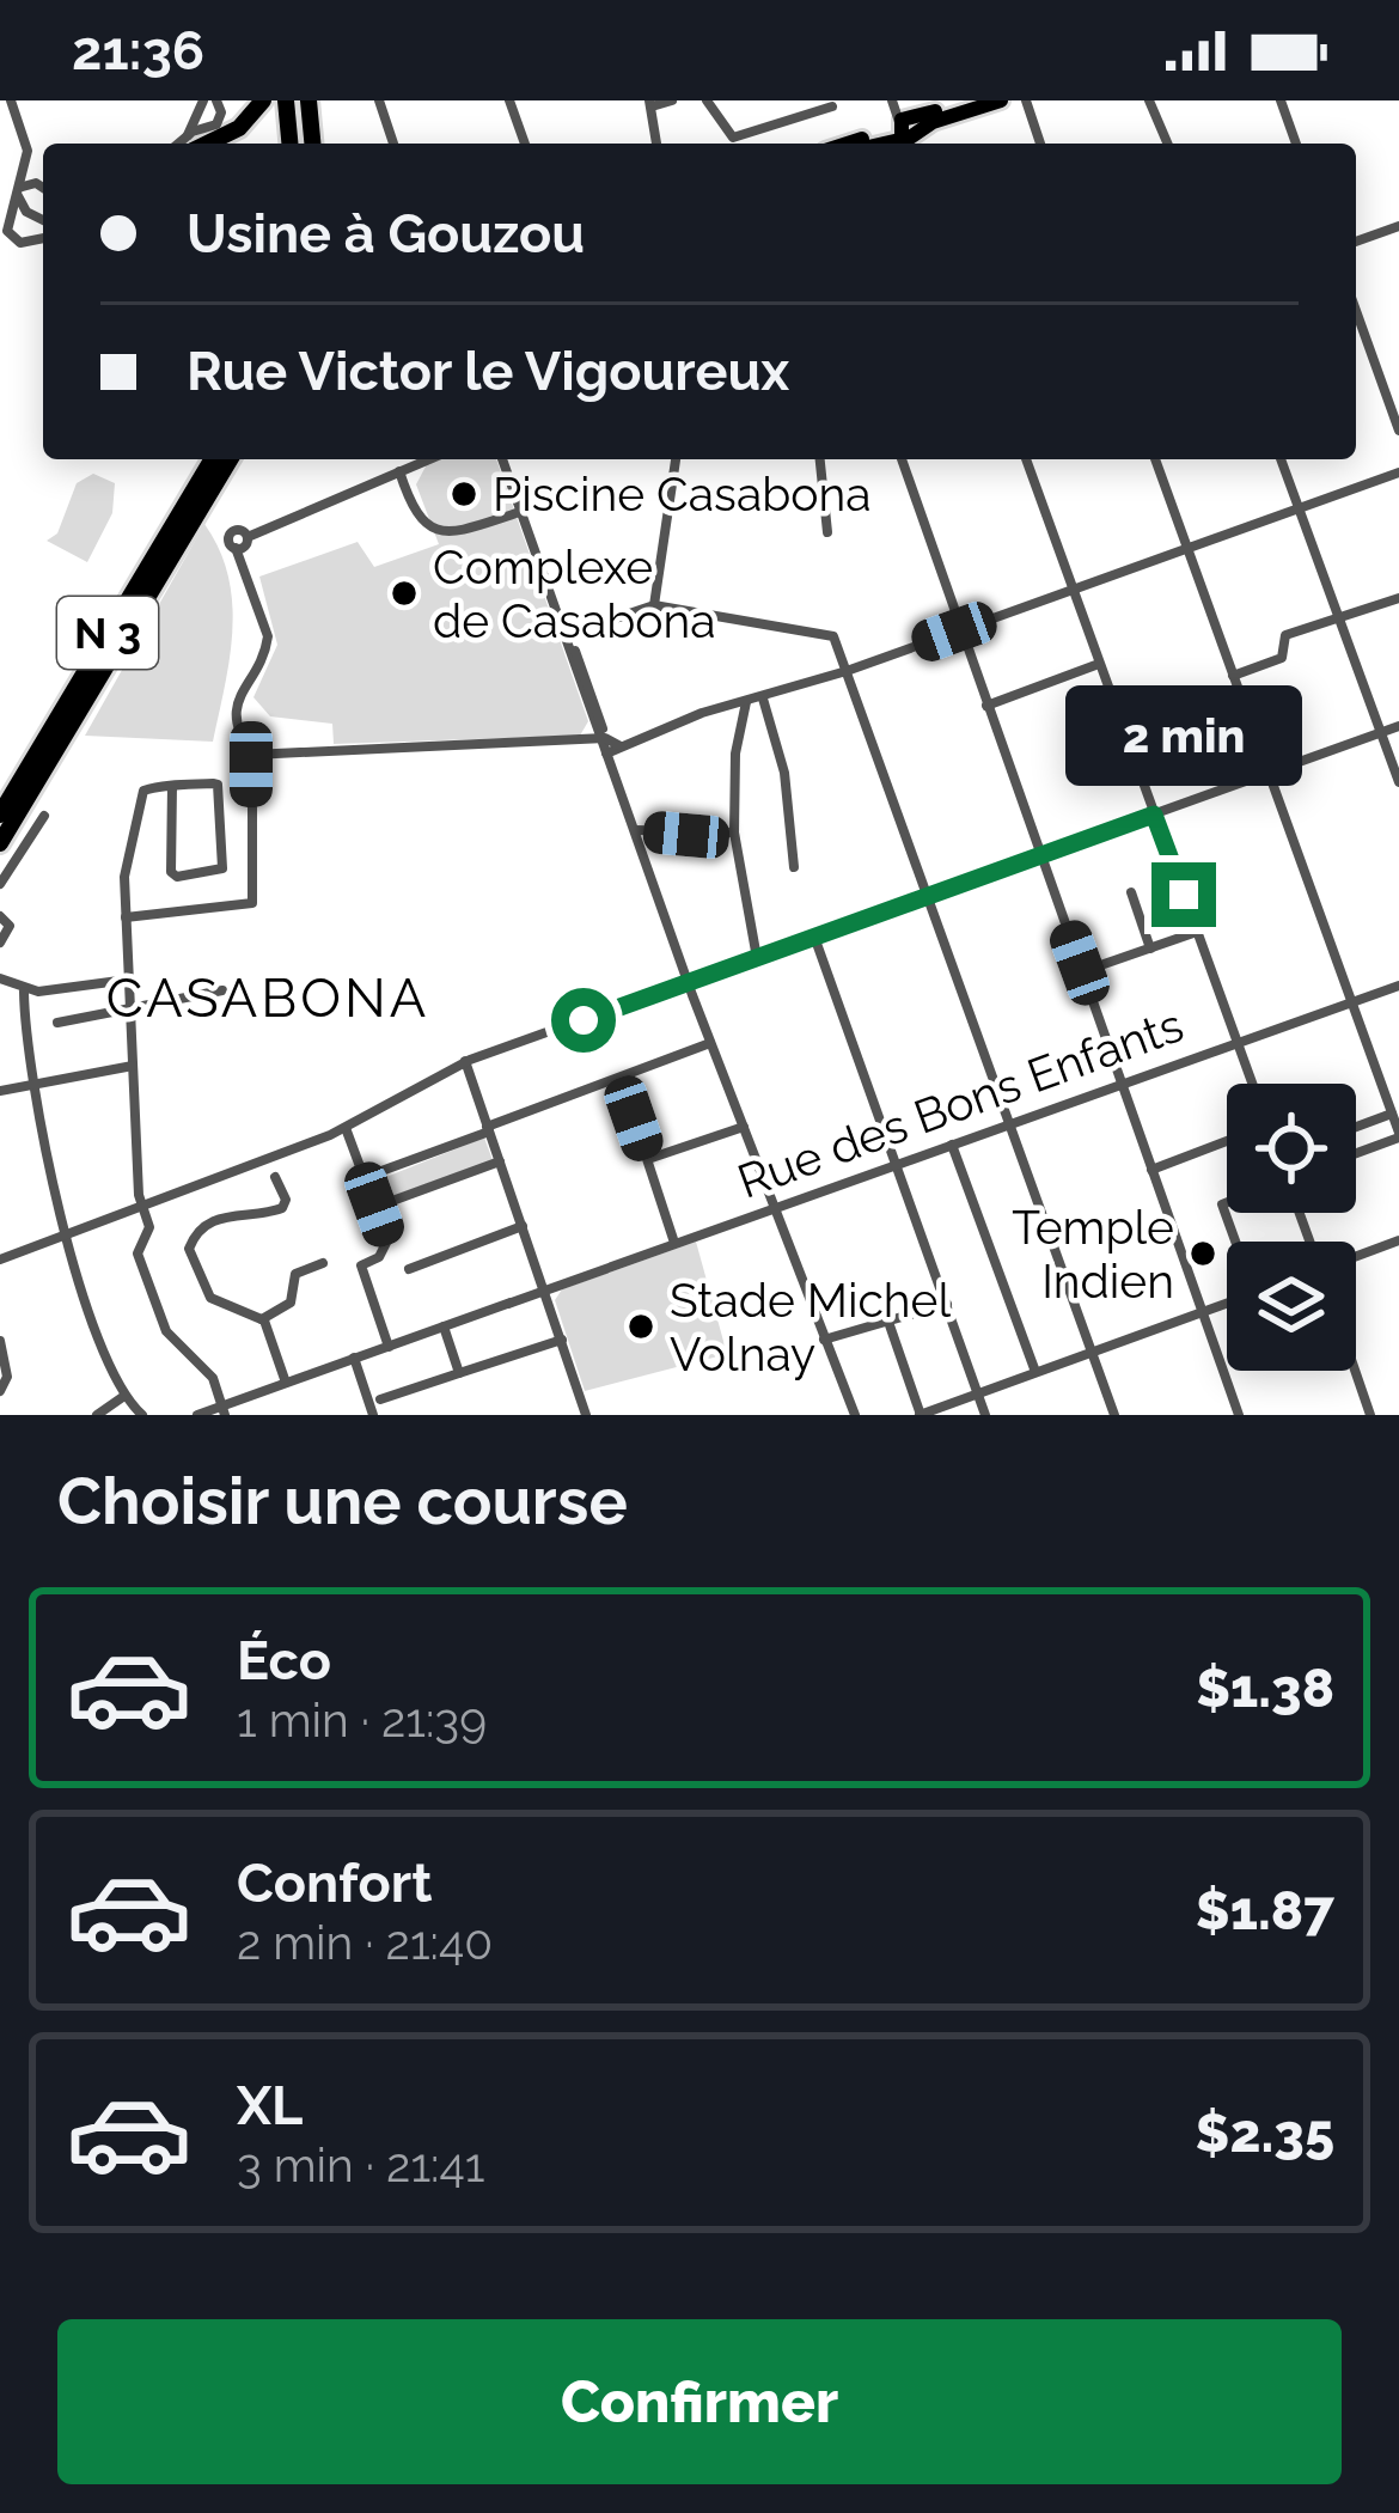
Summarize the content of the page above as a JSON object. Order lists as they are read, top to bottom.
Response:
{
  "streets": {
    "highway": ["N 3"],
    "street": ["Rue des Bons Enfants"]
  },
  "districts": ["CASABONA"],
  "places": [
    "Piscine Casabona",
    "Complexe de Casabona",
    "Temple Indien",
    "Stade Michel Volnay"
  ],
  "page": {
    "status": "21:36",
    "banner": ["Usine à Gouzou", "Rue Victor le Vigoureux"],
    "bubble": "2 min",
    "heading": "Choisir une course",
    "list": [
      {
        "name": "Éco",
        "note": "1 min · 21:39",
        "value": "$1.38"
      },
      {
        "name": "Confort",
        "note": "2 min · 21:40",
        "value": "$1.87"
      },
      {
        "name": "XL",
        "note": "3 min · 21:41",
        "value": "$2.35"
      }
    ],
    "buttons": "Confirmer"
  }
}
